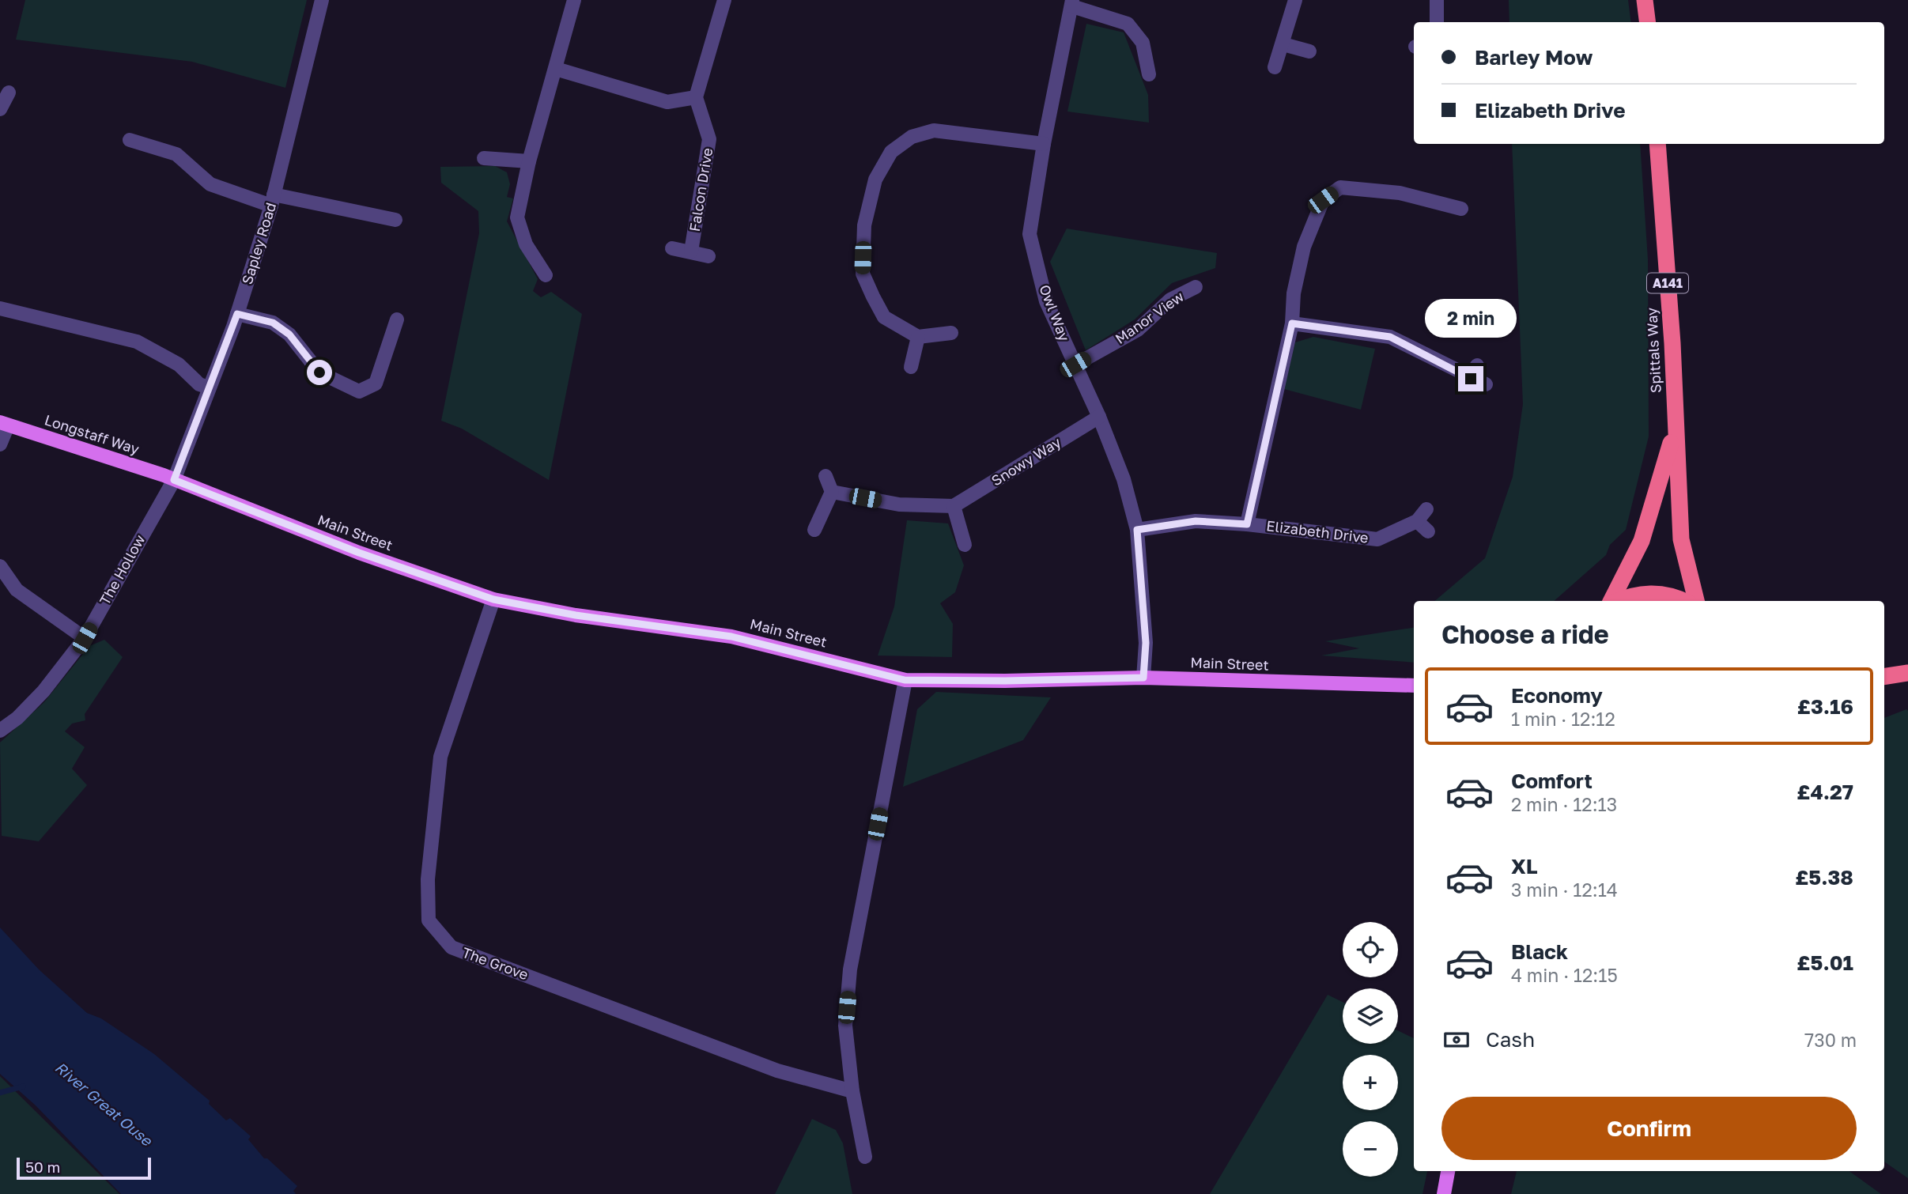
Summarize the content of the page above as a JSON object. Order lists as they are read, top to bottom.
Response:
{
  "streets": {
    "highway": ["A141", "Spittals Way"],
    "main road": ["Longstaff Way", "Main Street"],
    "street": [
      "Falcon Drive",
      "Sapley Road",
      "Owl Way",
      "Manor View",
      "Snowy Way",
      "Elizabeth Drive",
      "The Hollow",
      "The Grove"
    ]
  },
  "crossings": [
    ["Sapley Road", "Longstaff Way"],
    ["Sapley Road", "Main Street"],
    ["Sapley Road", "The Hollow"],
    ["Owl Way", "Manor View"],
    ["Owl Way", "Snowy Way"],
    ["Owl Way", "Elizabeth Drive"],
    ["Owl Way", "Main Street"],
    ["Longstaff Way", "Main Street"],
    ["Longstaff Way", "The Hollow"],
    ["Main Street", "The Hollow"],
    ["Main Street", "The Grove"]
  ],
  "water": ["River Great Ouse"],
  "scale_bar": "50 m",
  "page": {
    "banner": ["Barley Mow", "Elizabeth Drive"],
    "bubble": "2 min",
    "heading": "Choose a ride",
    "list": [
      {
        "name": "Economy",
        "note": "1 min · 12:12",
        "value": "£3.16"
      },
      {
        "name": "Comfort",
        "note": "2 min · 12:13",
        "value": "£4.27"
      },
      {
        "name": "XL",
        "note": "3 min · 12:14",
        "value": "£5.38"
      },
      {
        "name": "Black",
        "note": "4 min · 12:15",
        "value": "£5.01"
      }
    ],
    "map_buttons": ["+", "−"],
    "pay": ["Cash", "730 m"],
    "buttons": "Confirm",
    "scale": "50 m"
  }
}
